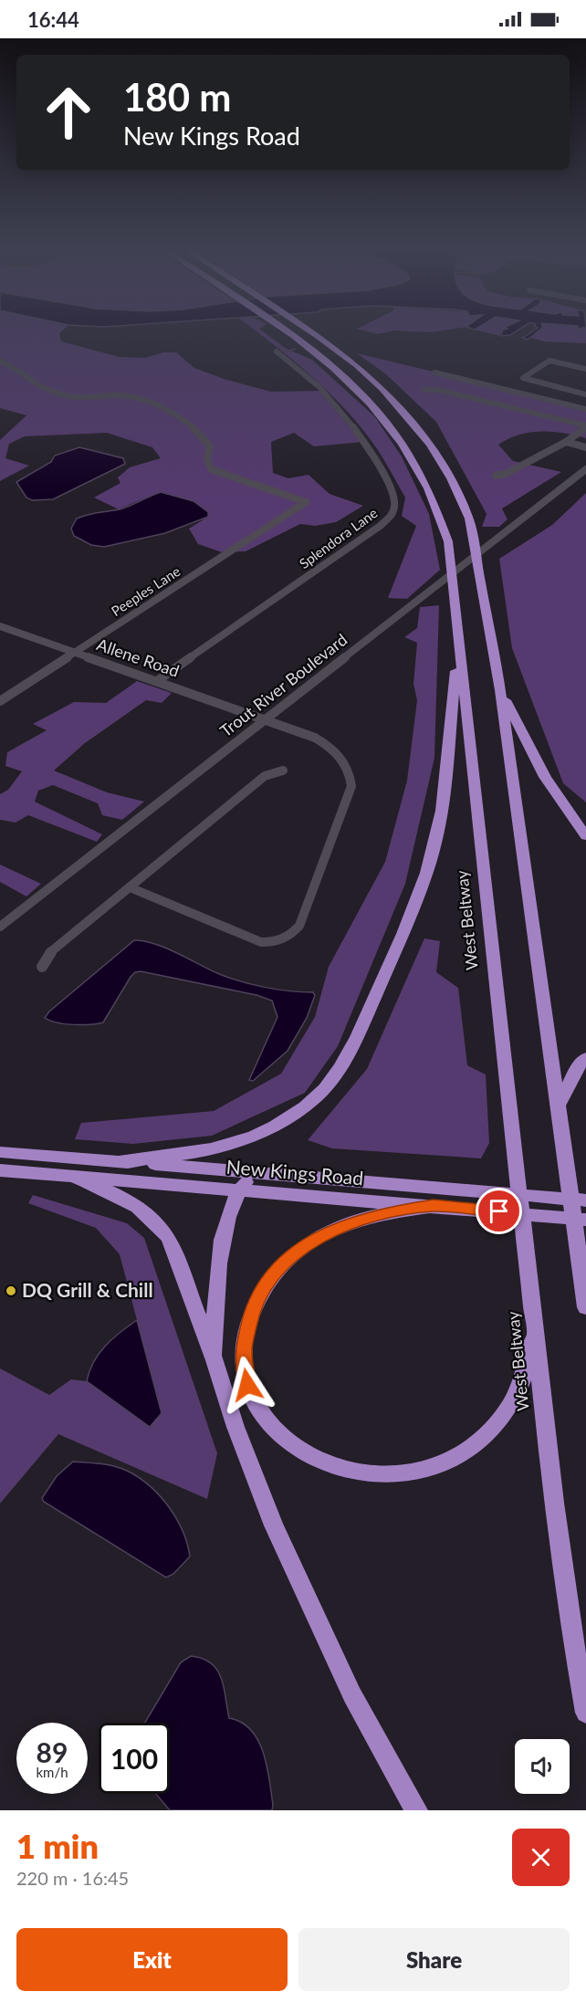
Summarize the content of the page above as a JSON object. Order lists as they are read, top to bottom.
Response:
{
  "streets": {
    "highway": ["West Beltway", "New Kings Road"],
    "street": [
      "Splendora Lane",
      "Peeples Lane",
      "Allene Road",
      "Trout River Boulevard"
    ]
  },
  "crossings": [
    ["Splendora Lane", "Allene Road"],
    ["Peeples Lane", "Allene Road"],
    ["Allene Road", "Trout River Boulevard"]
  ],
  "places": ["DQ Grill & Chill"],
  "page": {
    "status": "16:44",
    "turn": ["180 m", "New Kings Road"],
    "speed": "89 km/h",
    "limit": "100",
    "heading": ["1 min", "220 m · 16:45"],
    "buttons": ["Exit", "Share"]
  }
}
